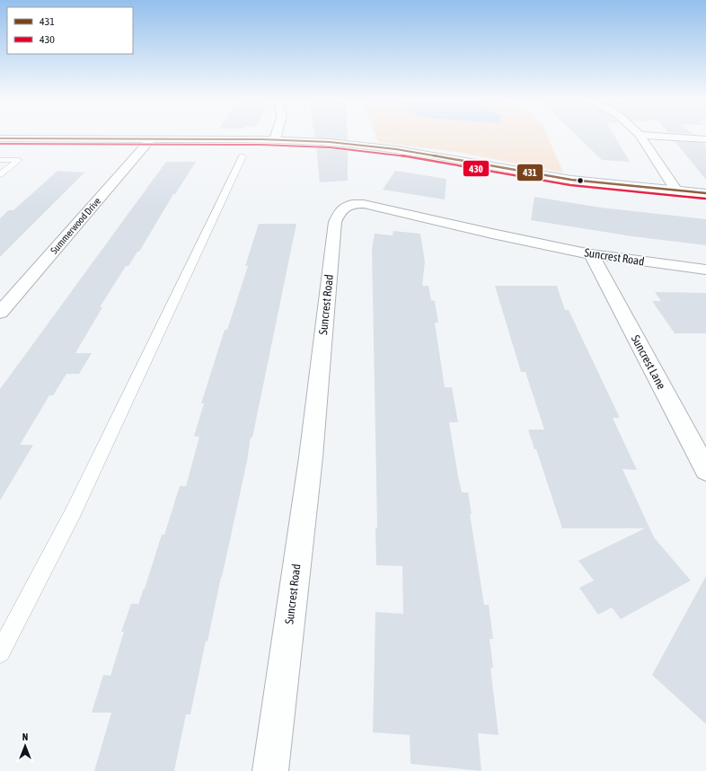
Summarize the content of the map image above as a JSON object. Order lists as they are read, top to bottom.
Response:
{
  "streets": {
    "street": ["Summerwood Drive", "Suncrest Road", "Suncrest Lane"]
  },
  "crossings": [
    ["Suncrest Road", "Suncrest Lane"]
  ],
  "lines": ["transit line 431", "transit line 430"],
  "legend": ["431", "430"],
  "north": "top"
}
